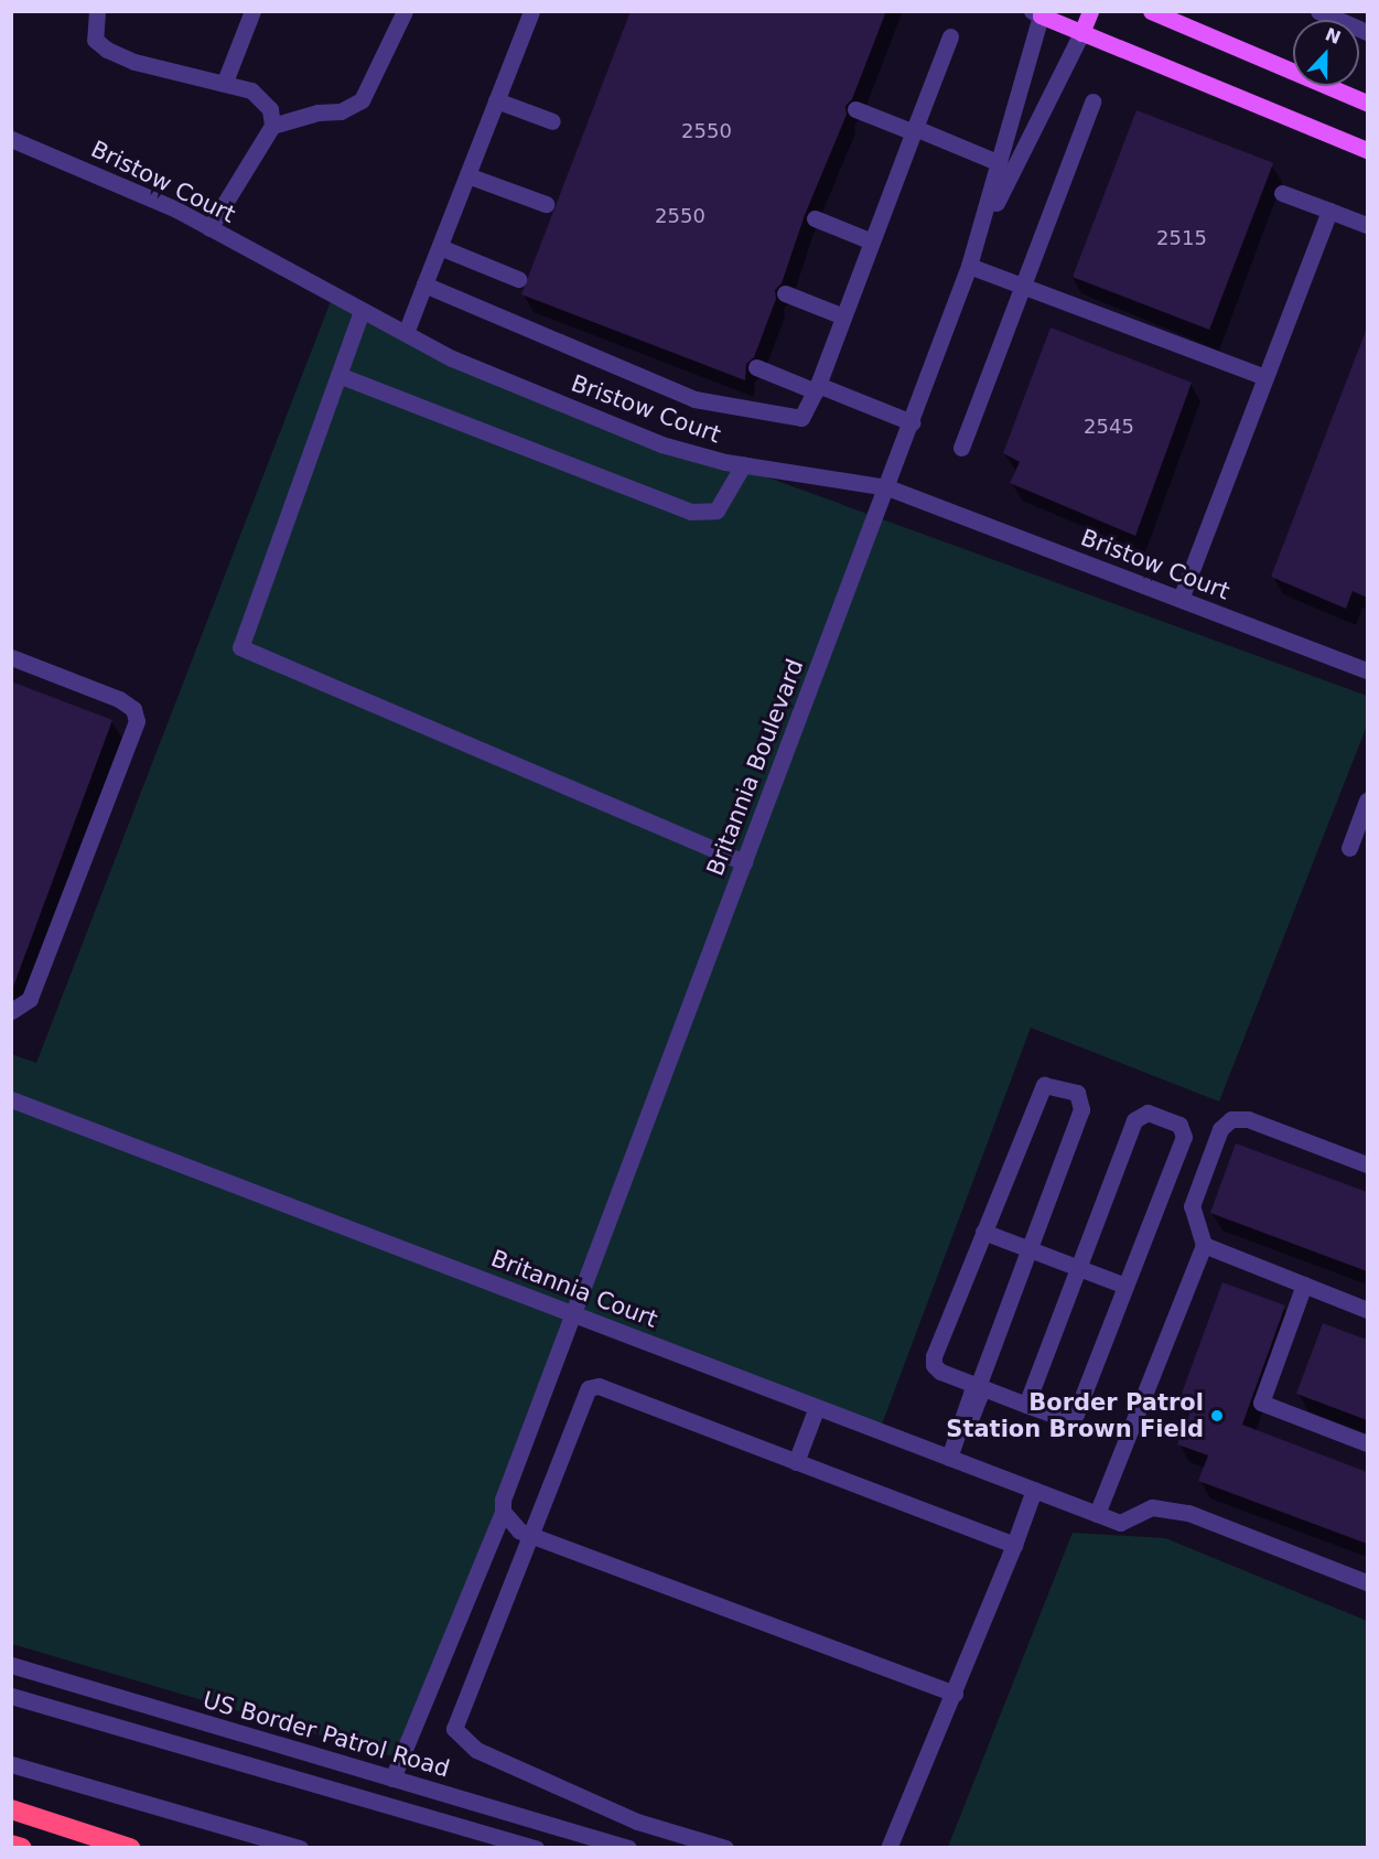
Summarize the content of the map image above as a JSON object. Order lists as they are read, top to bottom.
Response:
{
  "streets": {
    "main road": ["Britannia Boulevard"],
    "street": ["Bristow Court", "Britannia Court", "US Border Patrol Road"]
  },
  "crossings": [
    ["Bristow Court", "Britannia Boulevard"],
    ["Britannia Boulevard", "Britannia Court"],
    ["Britannia Boulevard", "US Border Patrol Road"]
  ],
  "places": ["Border Patrol Station Brown Field"],
  "house_numbers": [
    "2550",
    "2550",
    "2515",
    "2545"
  ],
  "north": "top"
}
